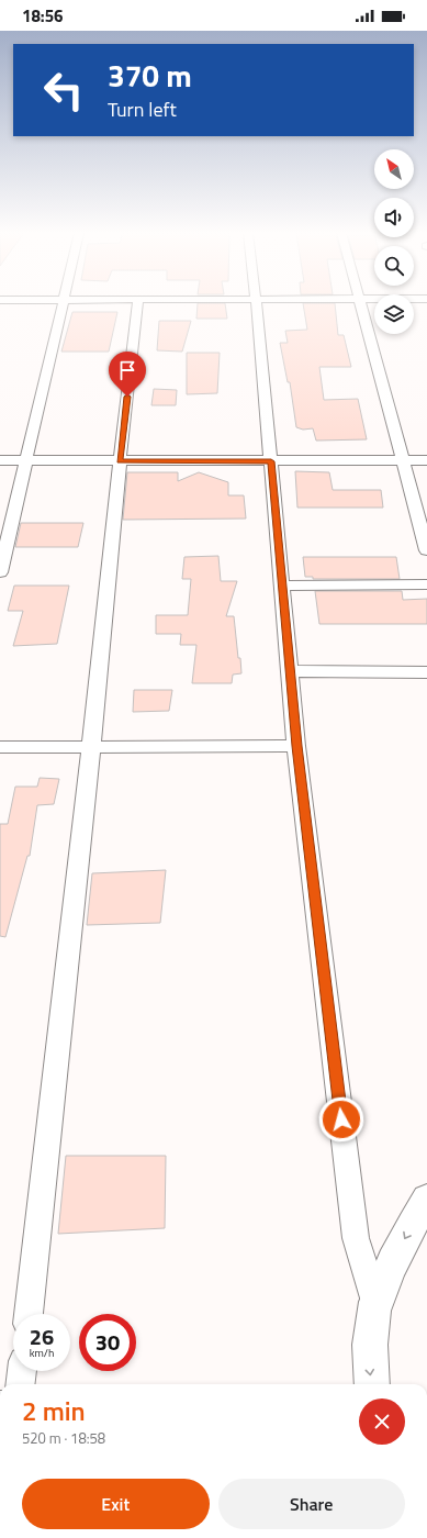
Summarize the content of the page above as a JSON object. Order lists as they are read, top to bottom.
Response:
{
  "north": "top left",
  "page": {
    "status": "18:56",
    "turn": ["370 m", "Turn left"],
    "speed": "26 km/h",
    "limit": "30",
    "heading": ["2 min", "520 m · 18:58"],
    "buttons": ["Exit", "Share"]
  }
}
